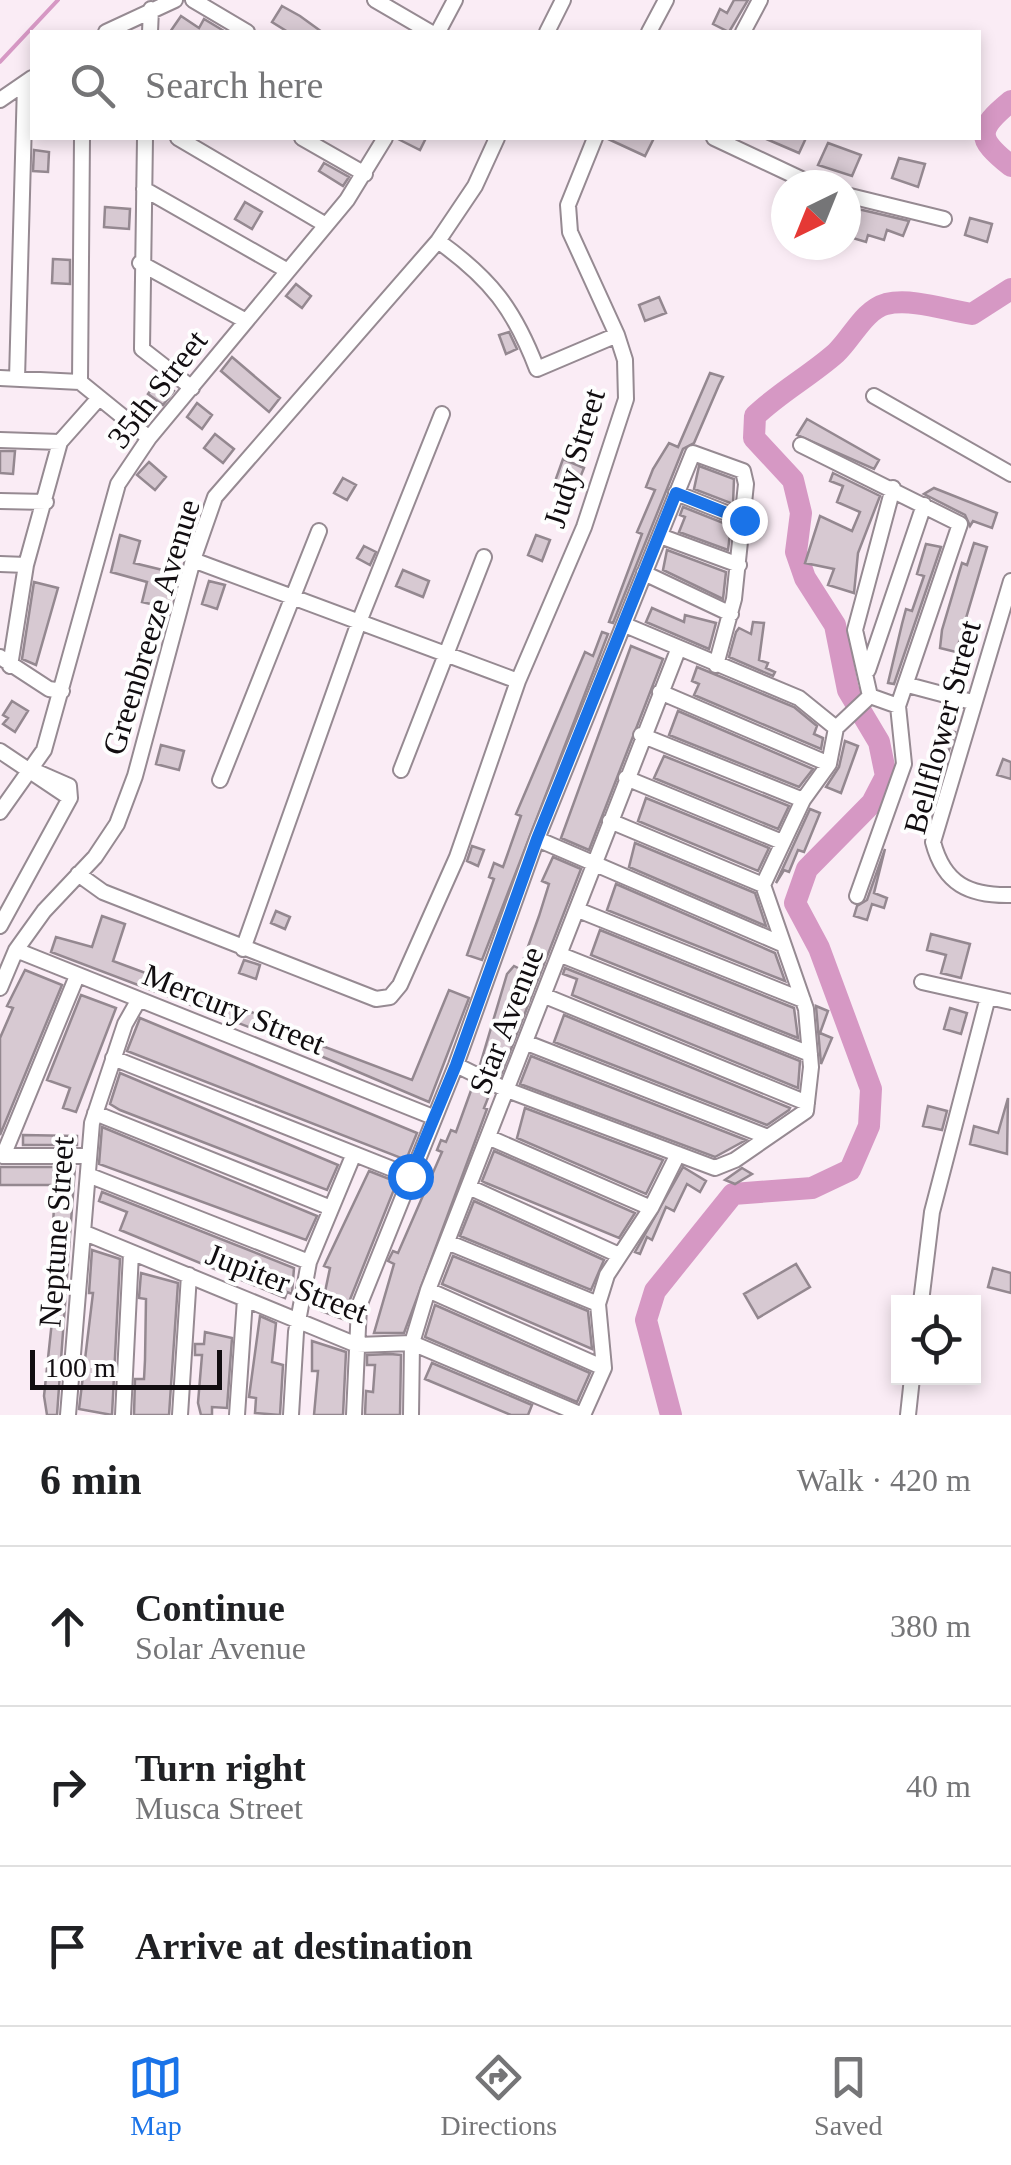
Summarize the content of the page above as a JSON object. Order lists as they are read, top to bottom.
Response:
{
  "streets": {
    "street": [
      "35th Street",
      "Judy Street",
      "Greenbreeze Avenue",
      "Bellflower Street",
      "Mercury Street",
      "Star Avenue",
      "Neptune Street",
      "Jupiter Street"
    ]
  },
  "crossings": [
    ["Greenbreeze Avenue", "Mercury Street"],
    ["Mercury Street", "Neptune Street"],
    ["Star Avenue", "Jupiter Street"],
    ["Neptune Street", "Jupiter Street"]
  ],
  "scale_bar": "100 m",
  "north": "bottom left",
  "page": {
    "search": "Search here",
    "scale": "100 m",
    "heading": ["6 min", "Walk · 420 m"],
    "list": [
      ["Continue", "Solar Avenue", "380 m"],
      ["Turn right", "Musca Street", "40 m"],
      "Arrive at destination"
    ],
    "nav": ["Map", "Directions", "Saved"]
  }
}
